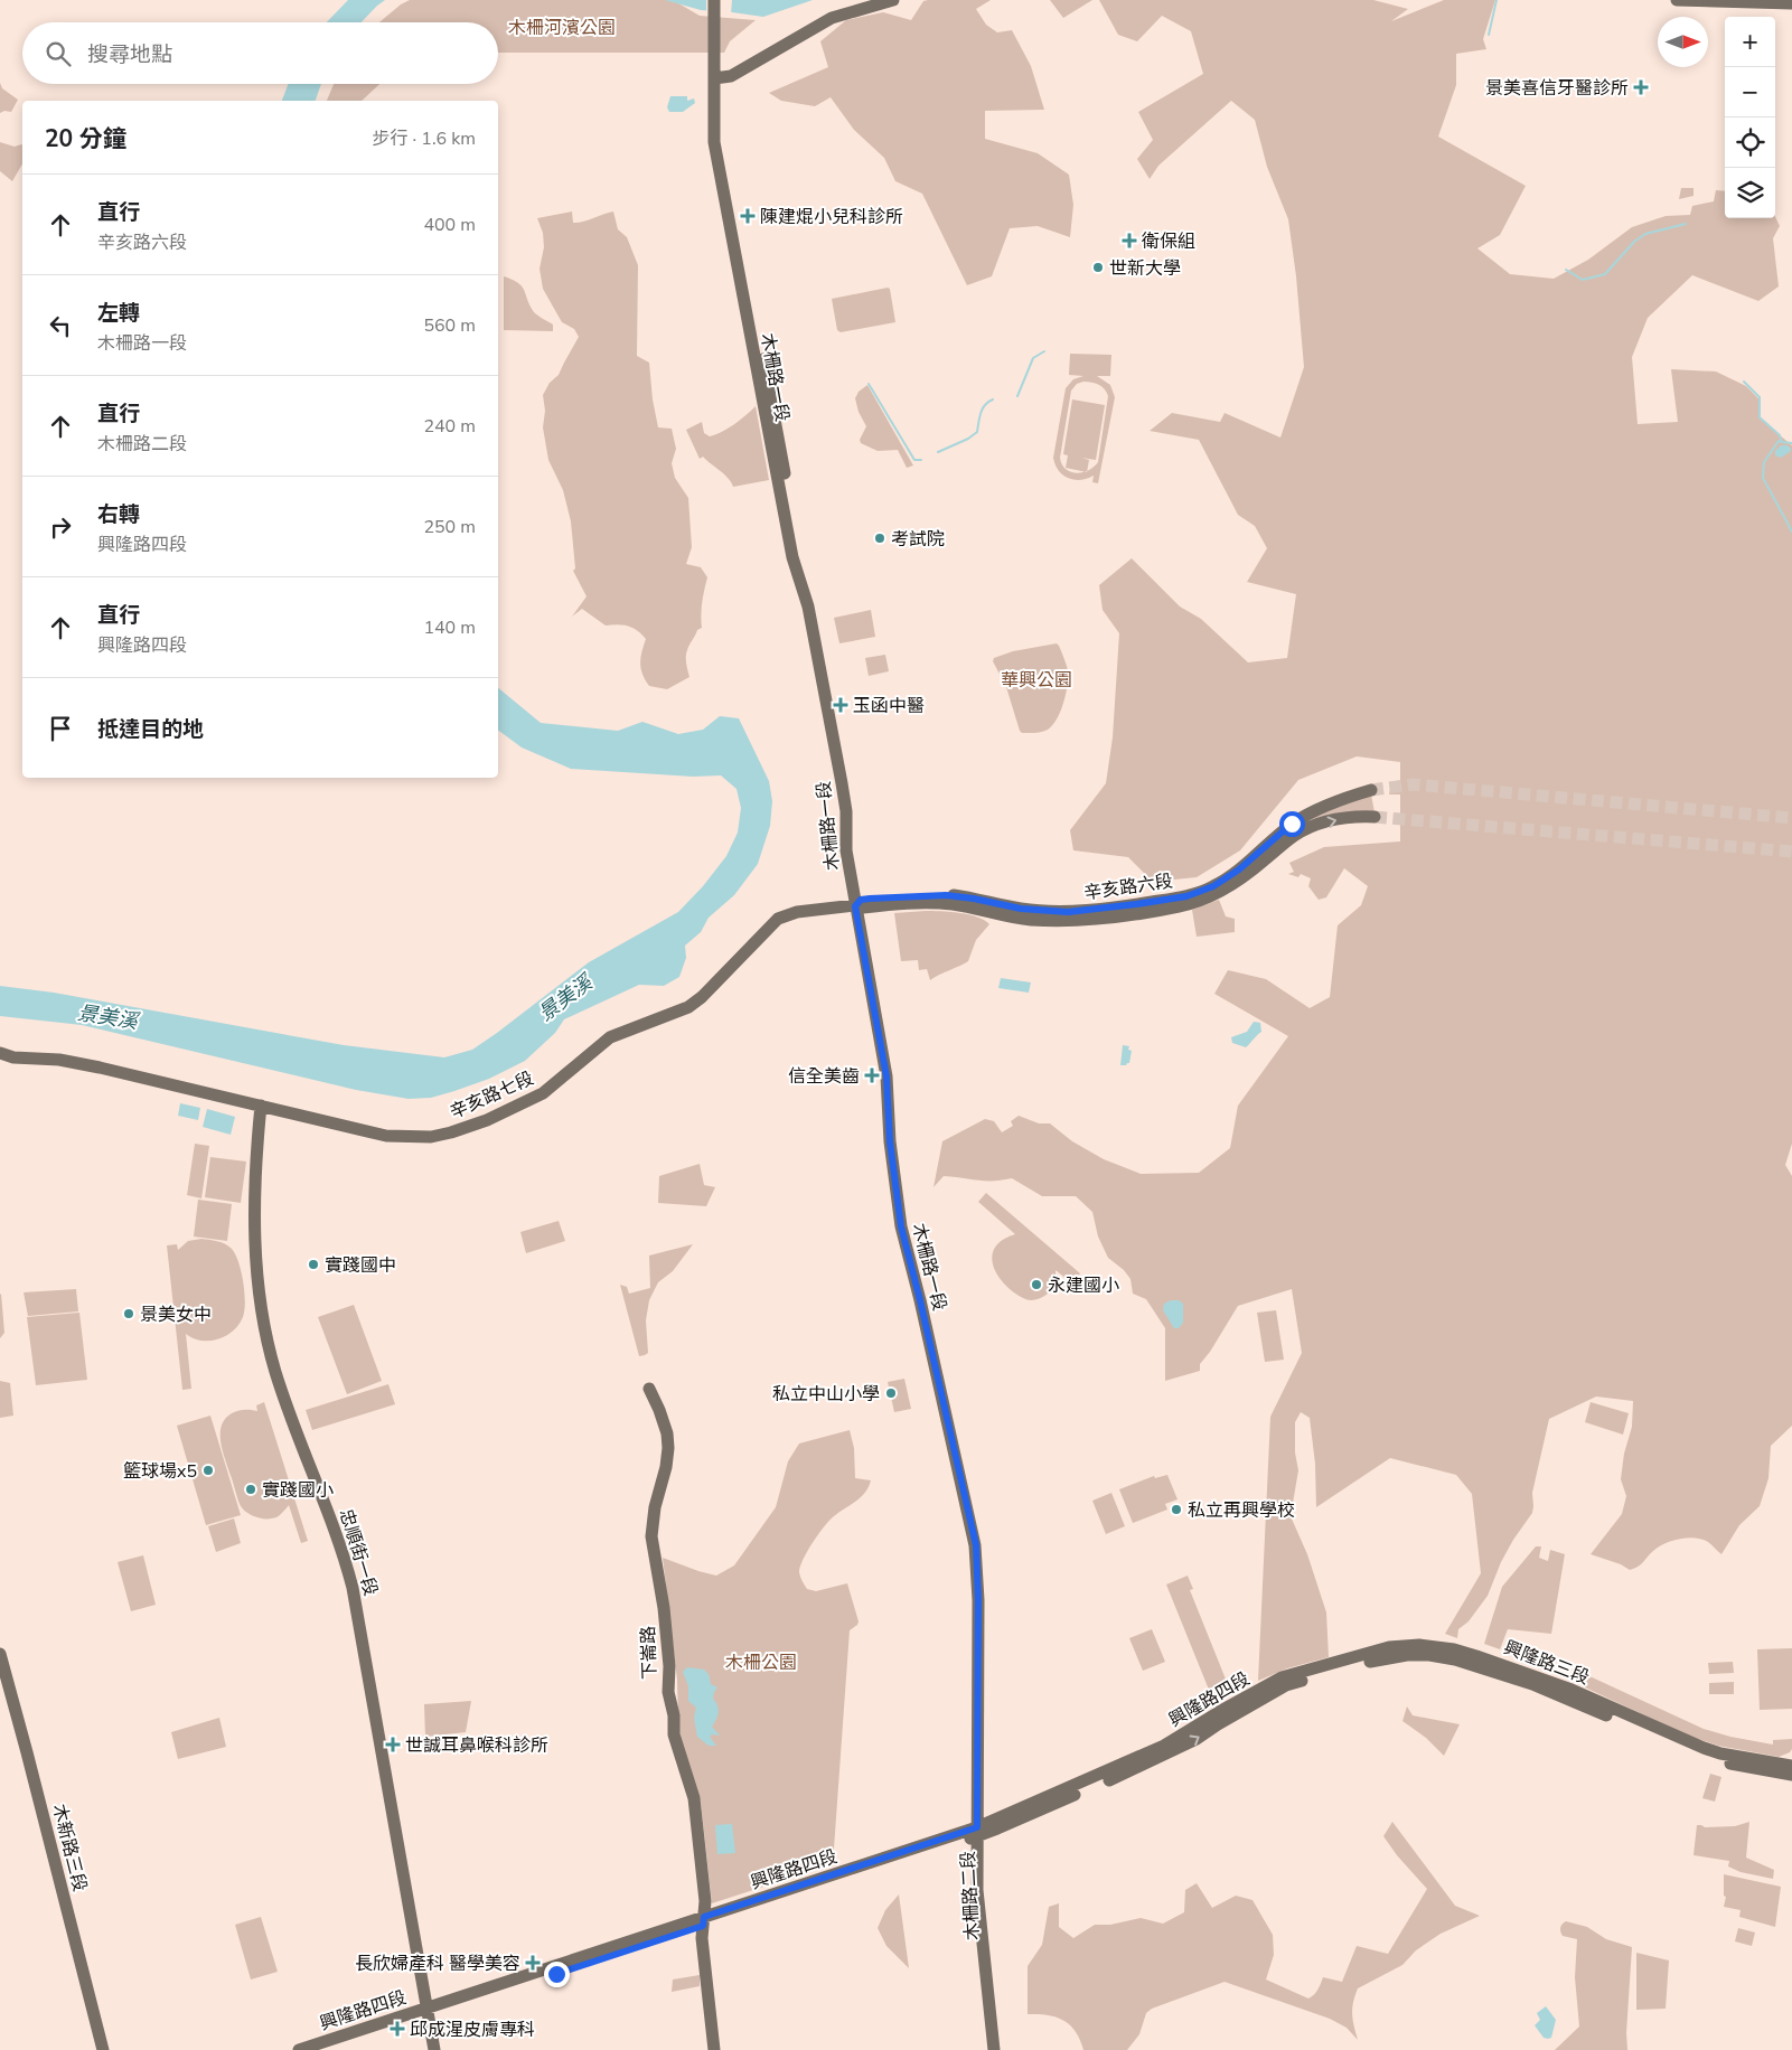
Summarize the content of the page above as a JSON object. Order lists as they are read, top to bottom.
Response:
{
  "streets": {
    "main road": [
      "木柵路一段",
      "辛亥路六段",
      "辛亥路七段",
      "忠順街一段",
      "下崙路",
      "興隆路三段",
      "興隆路四段",
      "木新路三段",
      "木柵路二段"
    ]
  },
  "crossings": [
    ["木柵路一段", "辛亥路六段"],
    ["木柵路一段", "辛亥路七段"],
    ["木柵路一段", "木柵路二段"],
    ["辛亥路六段", "辛亥路七段"],
    ["辛亥路七段", "忠順街一段"],
    ["忠順街一段", "興隆路四段"],
    ["下崙路", "興隆路四段"],
    ["興隆路三段", "興隆路四段"],
    ["興隆路四段", "木柵路二段"]
  ],
  "water": ["景美溪"],
  "parks": ["木柵河濱公園", "華興公園", "木柵公園"],
  "places": {
    "health": [
      "景美喜信牙醫診所",
      "陳建焜小兒科診所",
      "衛保組",
      "玉函中醫",
      "信全美齒",
      "世誠耳鼻喉科診所",
      "長欣婦產科 醫學美容",
      "邱成湦皮膚專科"
    ],
    "other": [
      "世新大學",
      "考試院",
      "實踐國中",
      "永建國小",
      "景美女中",
      "私立中山小學",
      "籃球場x5",
      "實踐國小",
      "私立再興學校"
    ]
  },
  "north": "right",
  "page": {
    "map_buttons": ["+", "−"],
    "search": "搜尋地點",
    "heading": ["20 分鐘", "步行 · 1.6 km"],
    "list": [
      ["直行", "辛亥路六段", "400 m"],
      ["左轉", "木柵路一段", "560 m"],
      ["直行", "木柵路二段", "240 m"],
      ["右轉", "興隆路四段", "250 m"],
      ["直行", "興隆路四段", "140 m"],
      "抵達目的地"
    ]
  }
}
